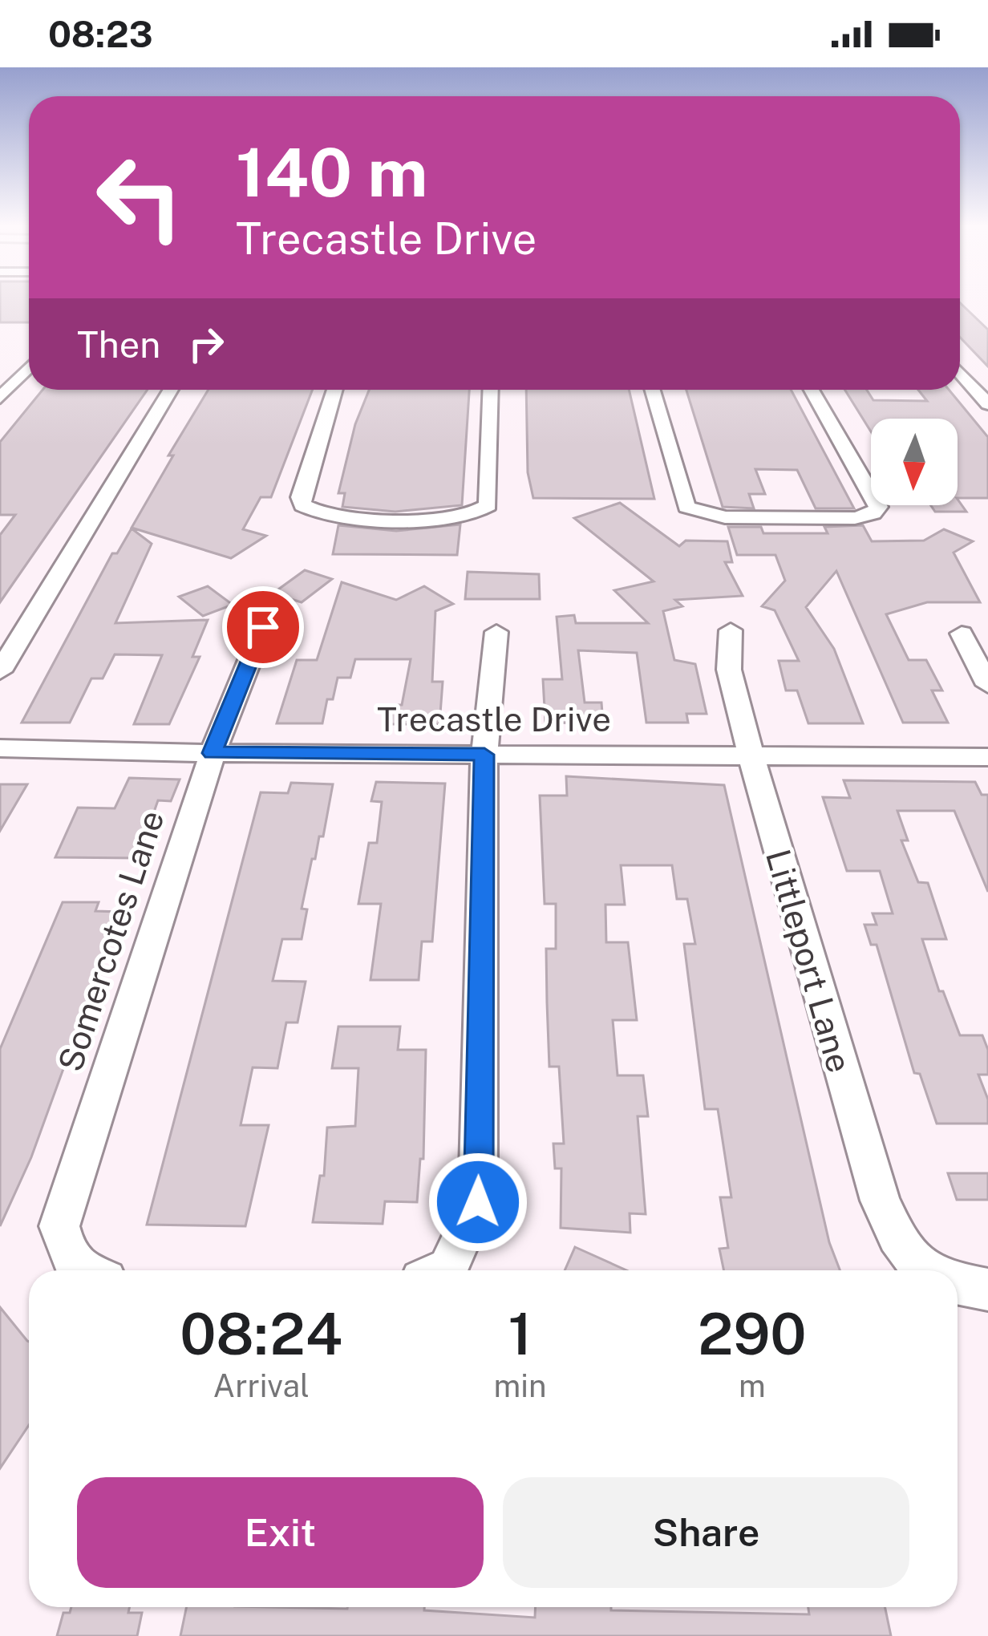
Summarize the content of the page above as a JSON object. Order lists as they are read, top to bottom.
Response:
{
  "streets": {
    "street": ["Trecastle Drive", "Somercotes Lane", "Littleport Lane"]
  },
  "crossings": [
    ["Trecastle Drive", "Somercotes Lane"],
    ["Trecastle Drive", "Littleport Lane"]
  ],
  "north": "bottom",
  "page": {
    "status": "08:23",
    "turn": ["140 m", "Trecastle Drive"],
    "then": "Then",
    "eta": [
      "08:24",
      "Arrival",
      "1",
      "min",
      "290",
      "m"
    ],
    "buttons": ["Exit", "Share"]
  }
}
